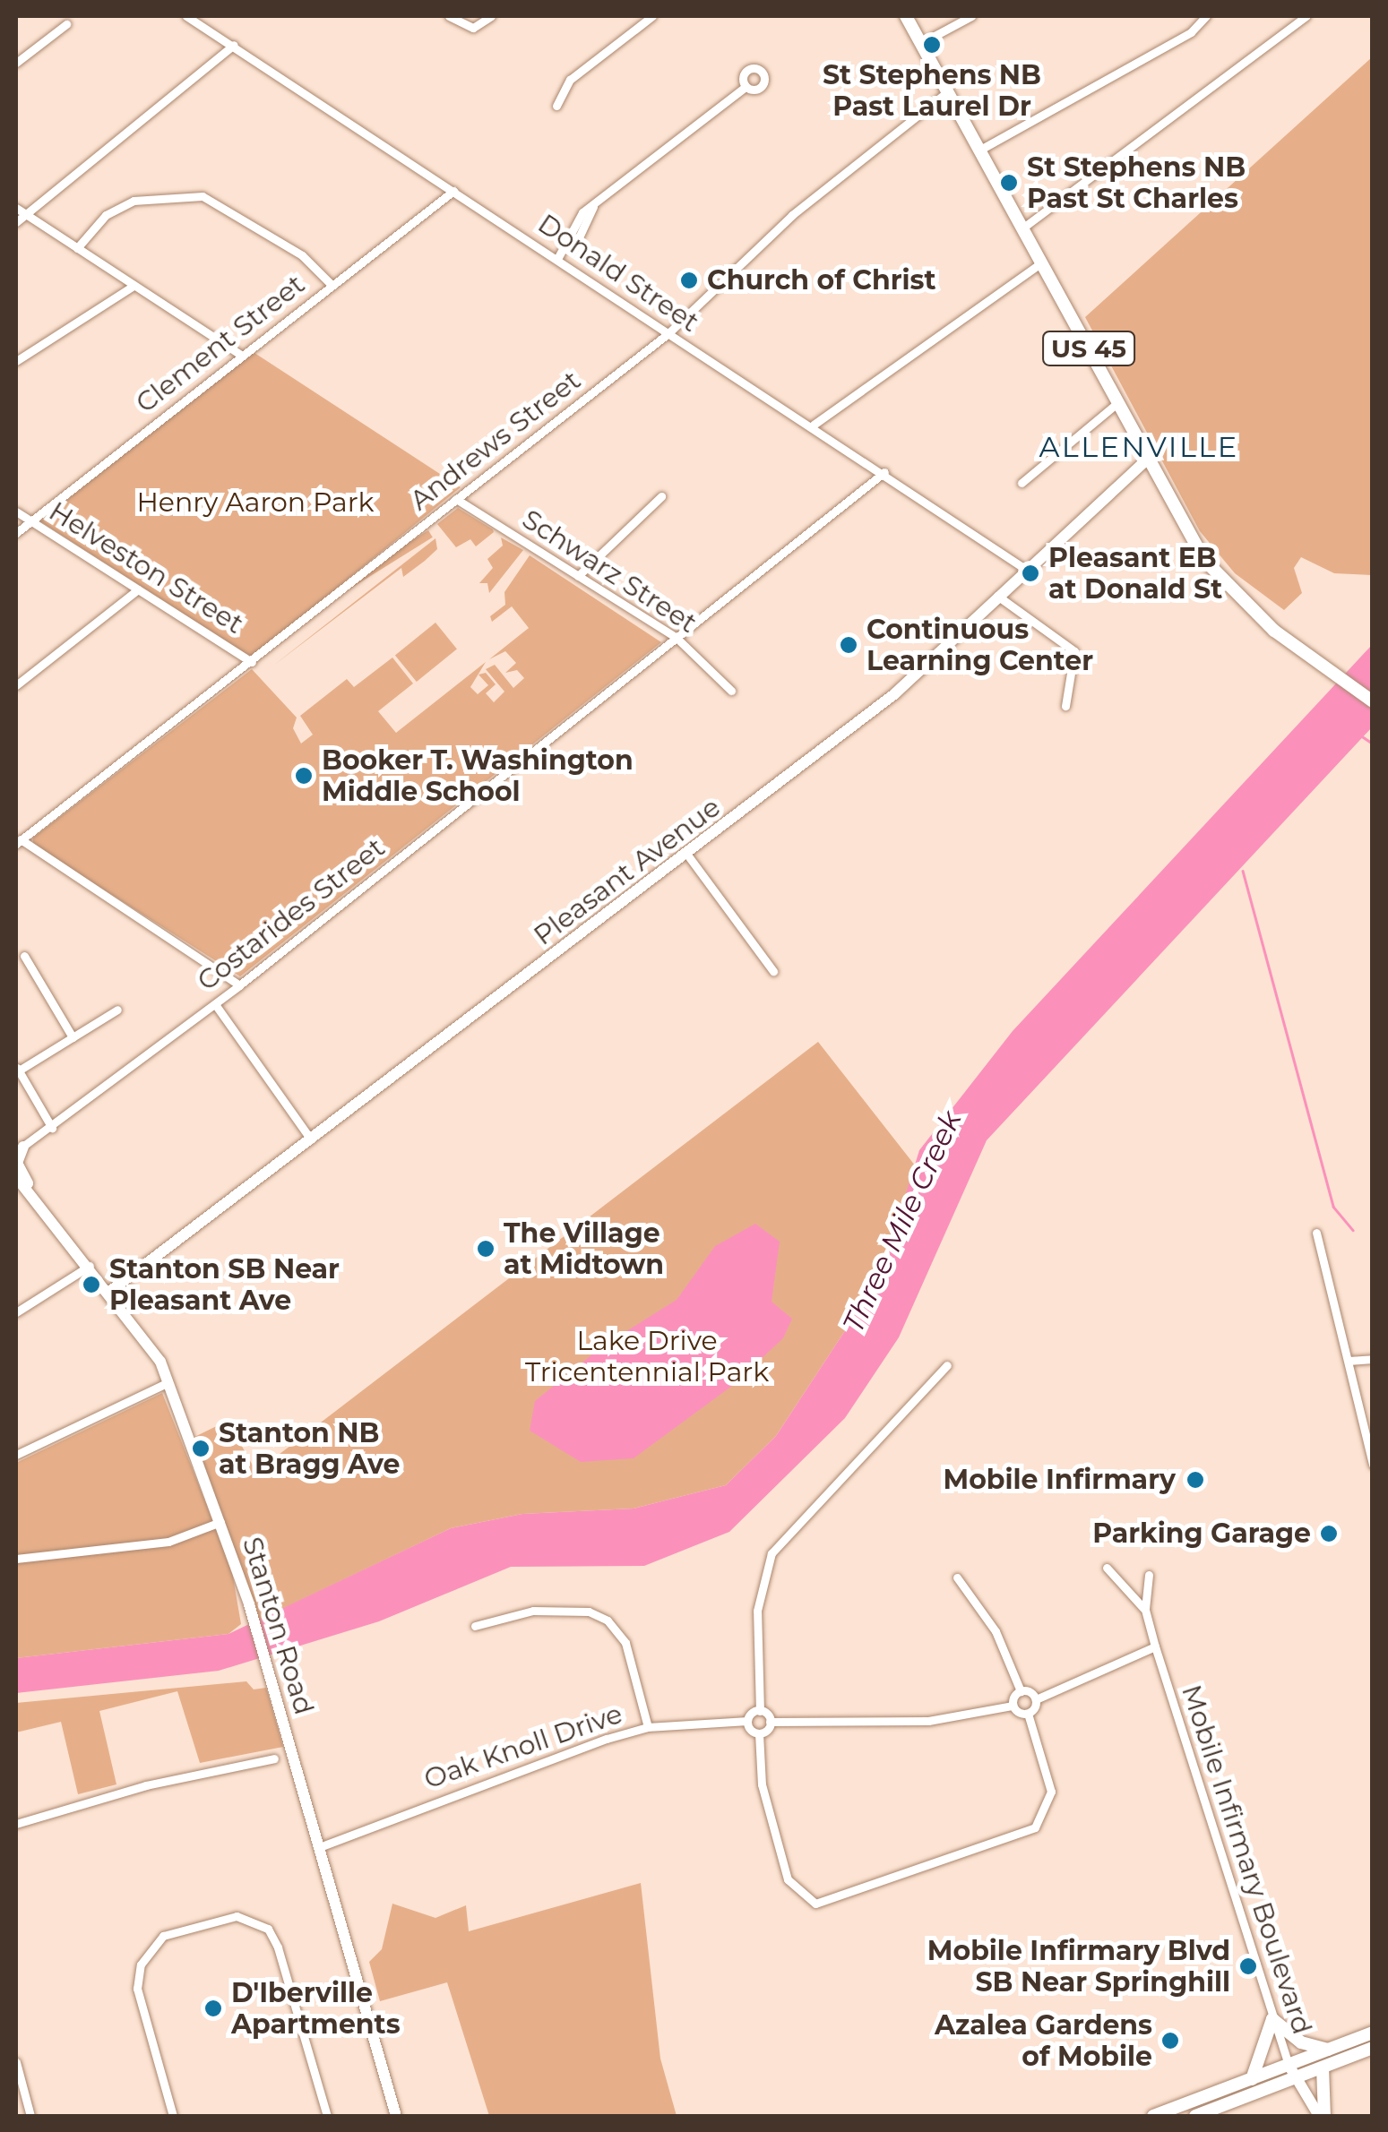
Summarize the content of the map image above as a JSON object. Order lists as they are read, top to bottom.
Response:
{
  "streets": {
    "main road": ["US 45"],
    "street": [
      "Donald Street",
      "Clement Street",
      "Andrews Street",
      "Helveston Street",
      "Schwarz Street",
      "Pleasant Avenue",
      "Costarides Street",
      "Stanton Road",
      "Oak Knoll Drive",
      "Mobile Infirmary Boulevard"
    ]
  },
  "crossings": [
    ["Donald Street", "Clement Street"],
    ["Donald Street", "Andrews Street"],
    ["Donald Street", "Pleasant Avenue"],
    ["Donald Street", "Costarides Street"],
    ["Clement Street", "Helveston Street"],
    ["US 45", "Andrews Street"],
    ["US 45", "Pleasant Avenue"],
    ["Andrews Street", "Helveston Street"],
    ["Andrews Street", "Schwarz Street"],
    ["Schwarz Street", "Costarides Street"],
    ["Pleasant Avenue", "Stanton Road"],
    ["Costarides Street", "Stanton Road"],
    ["Stanton Road", "Oak Knoll Drive"]
  ],
  "districts": ["ALLENVILLE"],
  "water": ["Three Mile Creek"],
  "parks": ["Henry Aaron Park", "Lake Drive Tricentennial Park"],
  "places": [
    "St Stephens NB Past Laurel Dr",
    "St Stephens NB Past St Charles",
    "Church of Christ",
    "Pleasant EB at Donald St",
    "Continuous Learning Center",
    "Booker T. Washington Middle School",
    "The Village at Midtown",
    "Stanton SB Near Pleasant Ave",
    "Stanton NB at Bragg Ave",
    "Mobile Infirmary",
    "Parking Garage",
    "Mobile Infirmary Blvd SB Near Springhill",
    "D'Iberville Apartments",
    "Azalea Gardens of Mobile"
  ]
}
